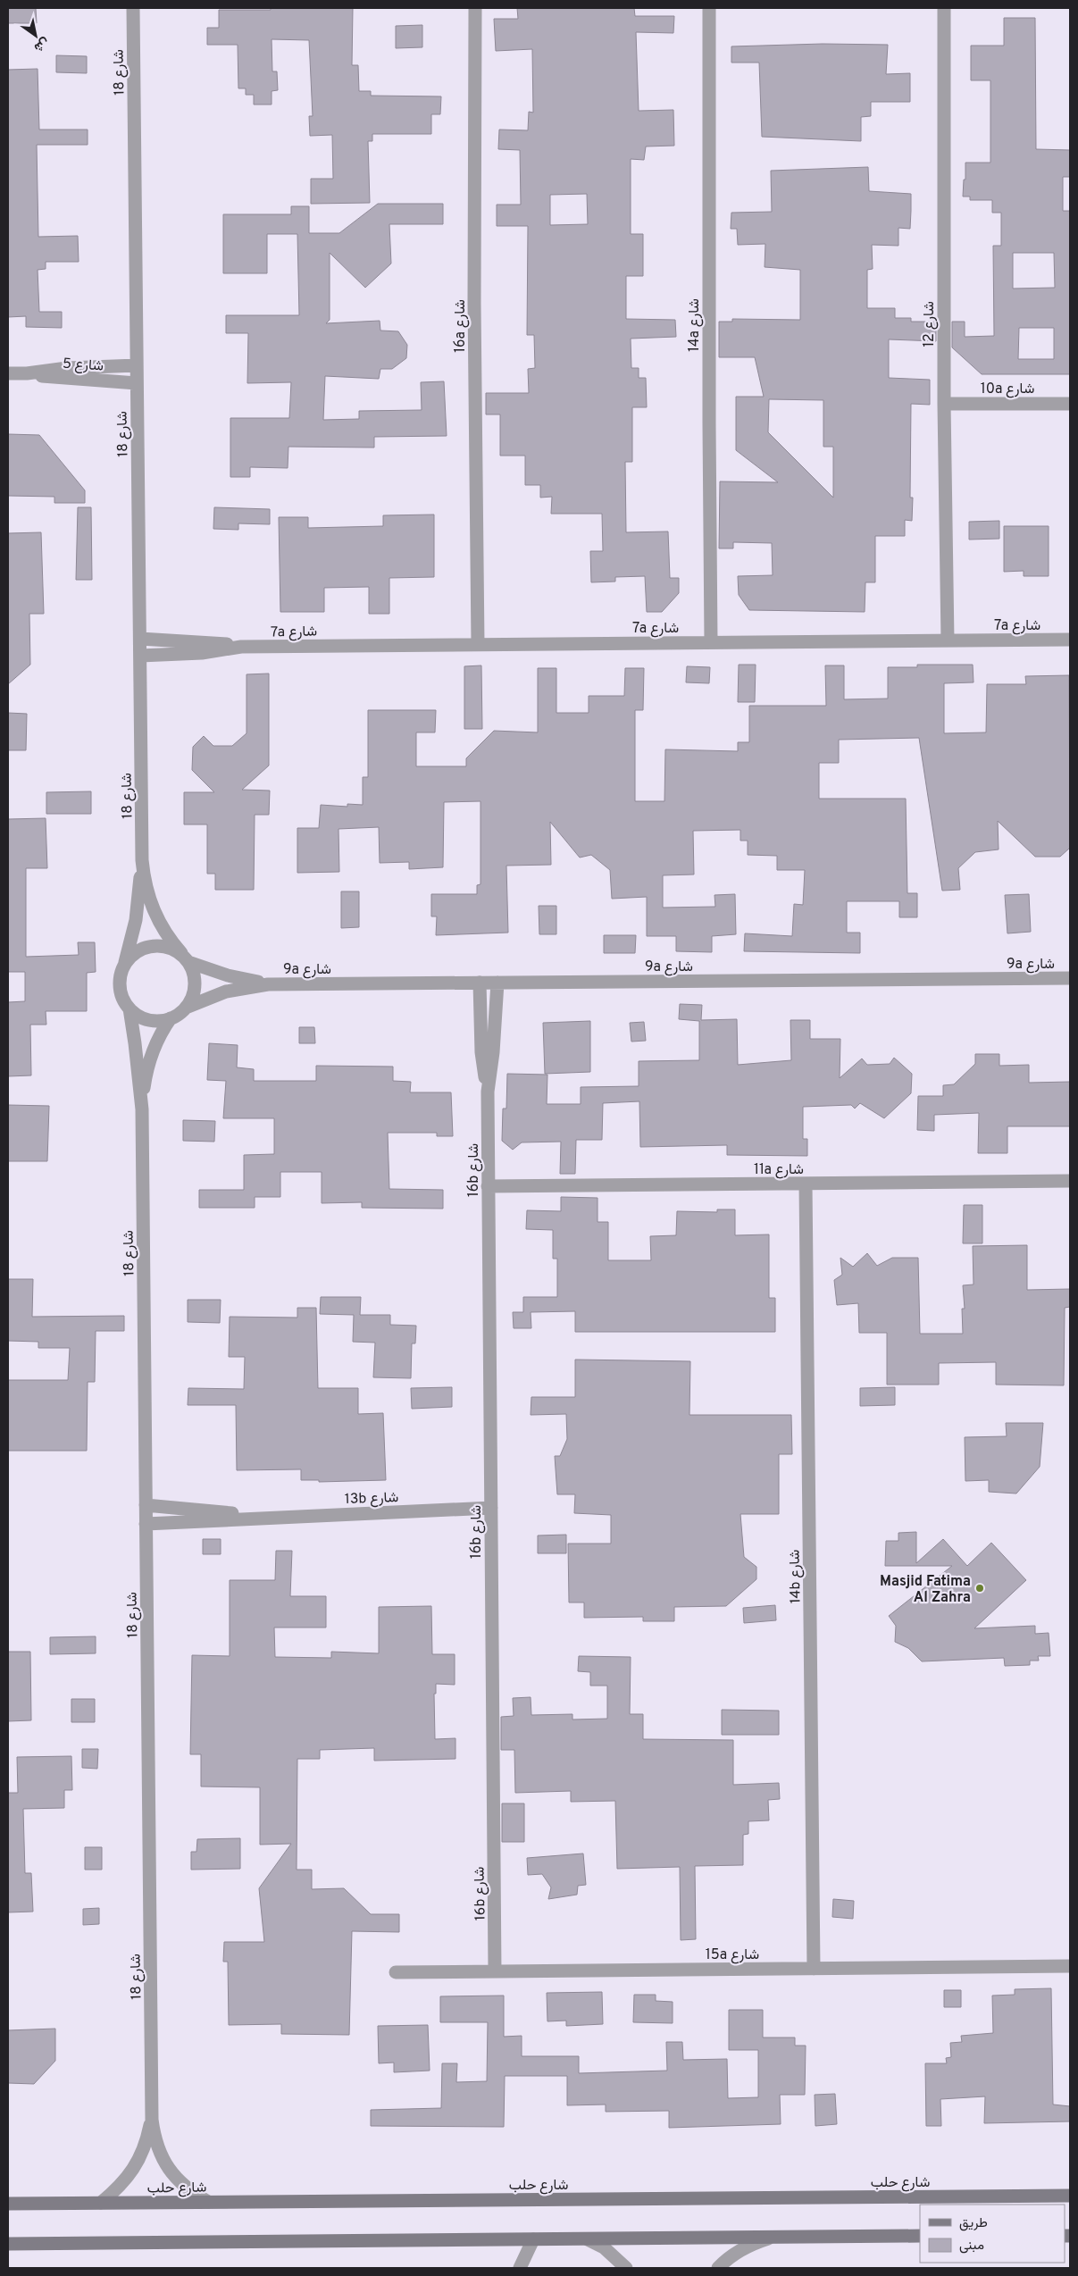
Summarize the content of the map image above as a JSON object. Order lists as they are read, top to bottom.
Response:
{
  "streets": {
    "street": [
      "شارع 18",
      "شارع 12",
      "14a شارع",
      "16a شارع",
      "شارع 5",
      "10a شارع",
      "7a شارع",
      "9a شارع",
      "11a شارع",
      "16b شارع",
      "13b شارع",
      "14b شارع",
      "15a شارع",
      "شارع حلب"
    ]
  },
  "crossings": [
    ["شارع 18", "شارع 5"],
    ["شارع 18", "7a شارع"],
    ["شارع 18", "9a شارع"],
    ["شارع 18", "13b شارع"],
    ["شارع 18", "شارع حلب"],
    ["شارع 12", "10a شارع"],
    ["شارع 12", "7a شارع"],
    ["14a شارع", "7a شارع"],
    ["16a شارع", "7a شارع"],
    ["9a شارع", "16b شارع"],
    ["11a شارع", "16b شارع"],
    ["11a شارع", "14b شارع"],
    ["16b شارع", "13b شارع"],
    ["16b شارع", "15a شارع"],
    ["14b شارع", "15a شارع"]
  ],
  "places": ["Masjid Fatima Al Zahra"],
  "legend": ["طريق", "مبنى"],
  "north": "bottom right"
}
